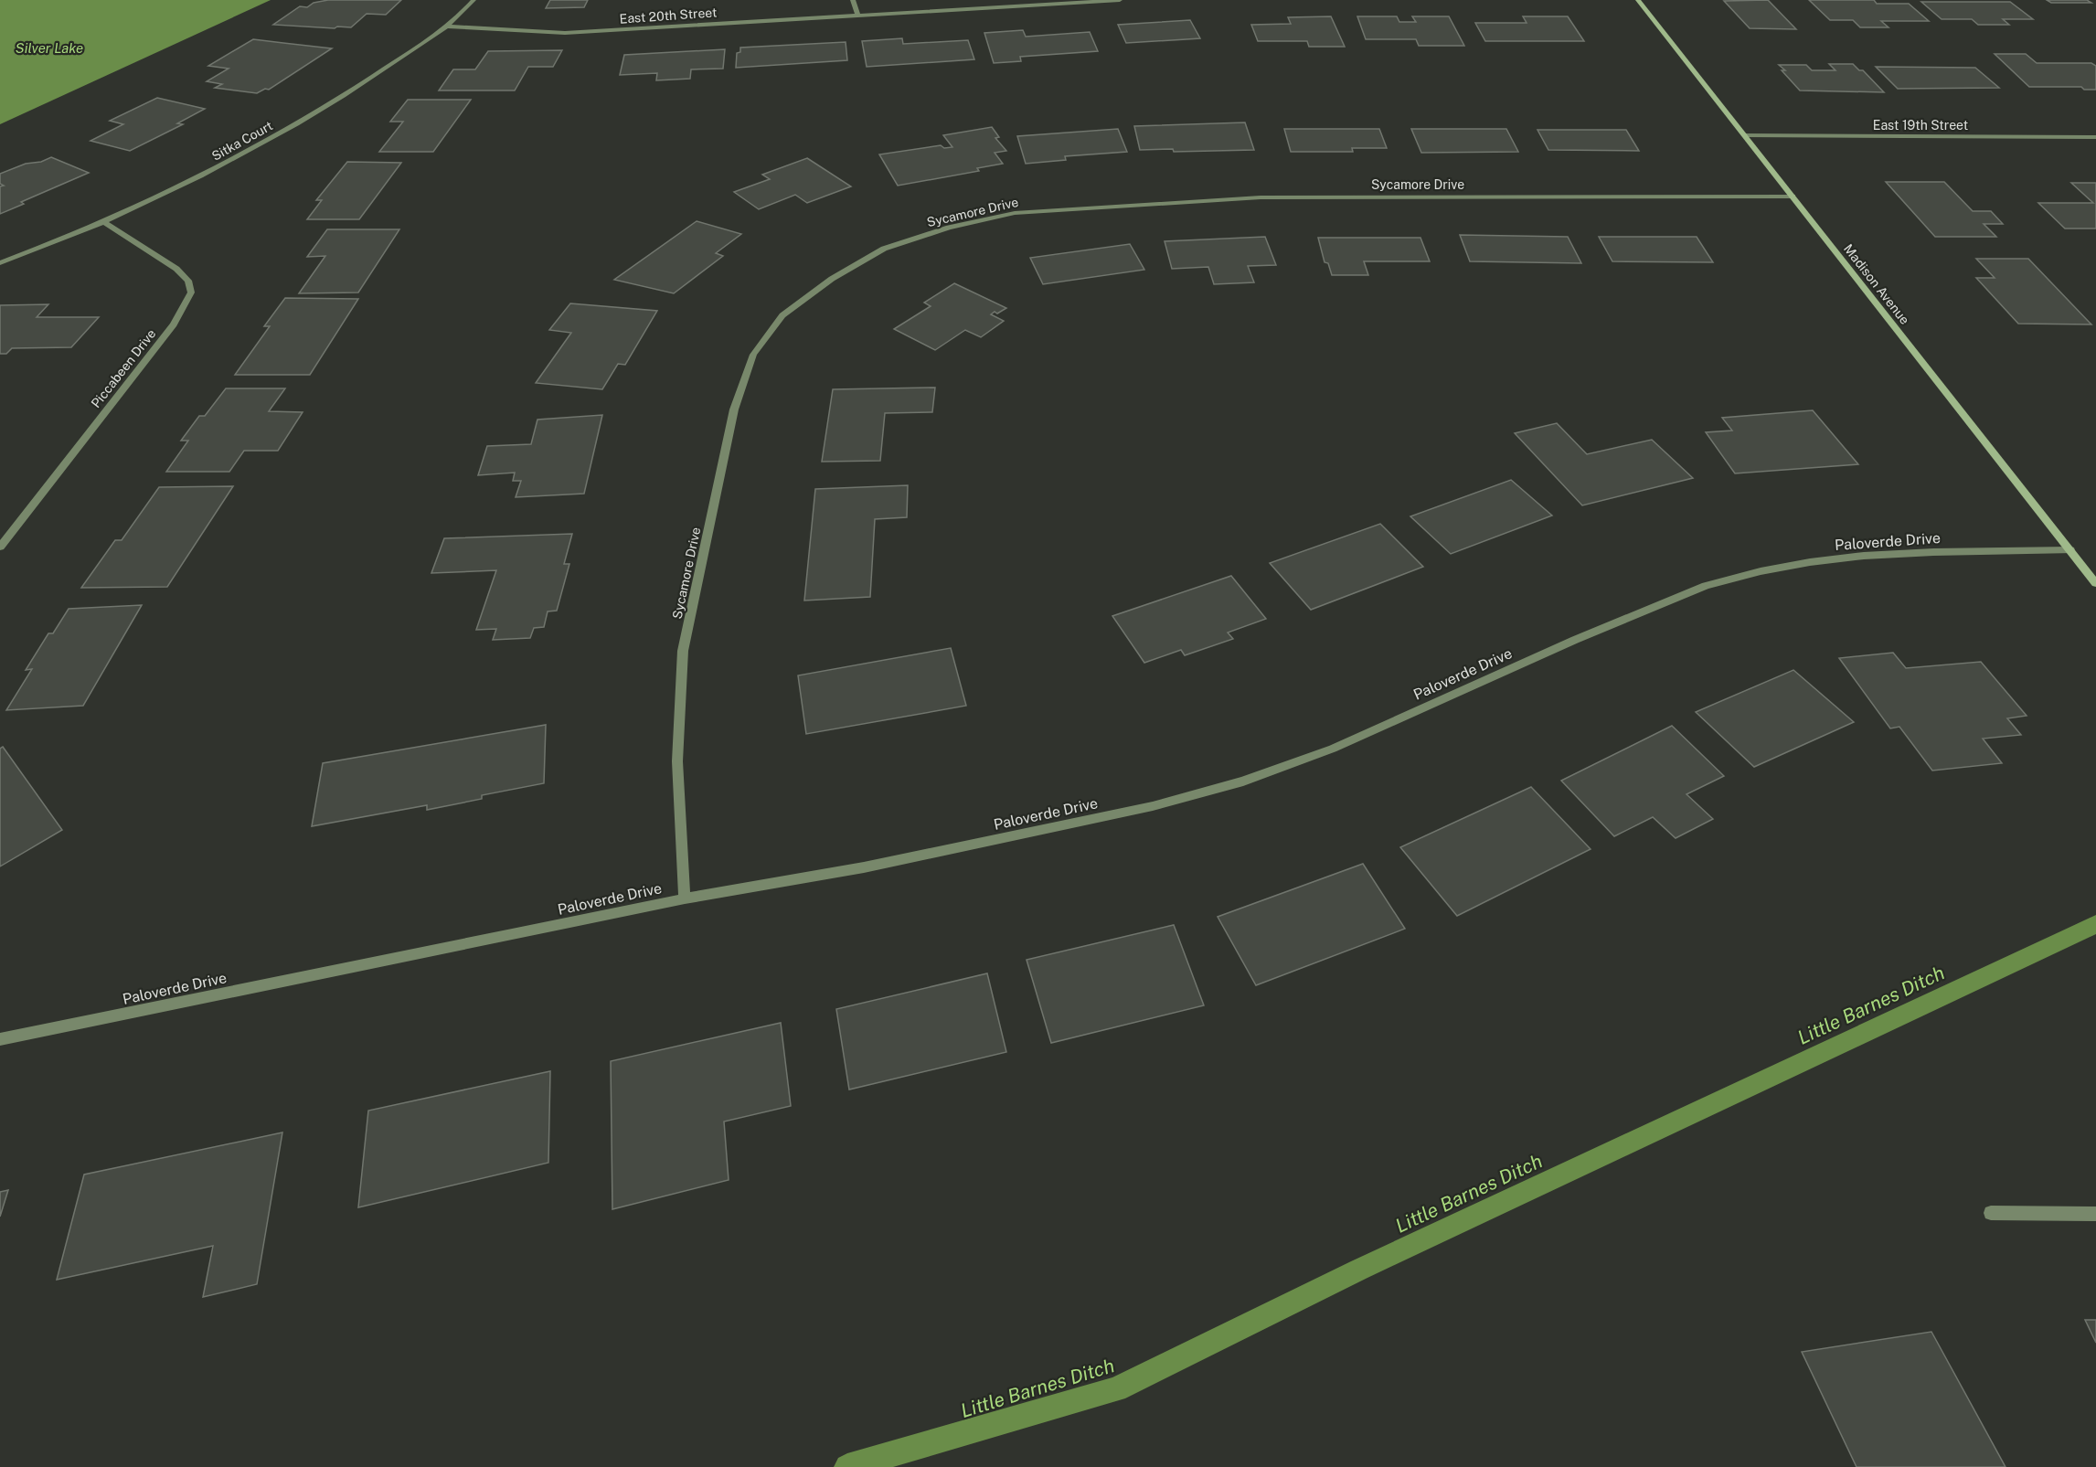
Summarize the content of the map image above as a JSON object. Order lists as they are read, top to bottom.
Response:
{
  "streets": {
    "main road": ["Madison Avenue"],
    "street": [
      "East 20th Street",
      "East 19th Street",
      "Sitka Court",
      "Sycamore Drive",
      "Piccabeen Drive",
      "Paloverde Drive"
    ]
  },
  "crossings": [
    ["East 20th Street", "Sitka Court"],
    ["East 19th Street", "Madison Avenue"],
    ["Sitka Court", "Piccabeen Drive"],
    ["Sycamore Drive", "Madison Avenue"],
    ["Sycamore Drive", "Paloverde Drive"],
    ["Madison Avenue", "Paloverde Drive"]
  ],
  "water": ["Silver Lake", "Little Barnes Ditch"]
}
